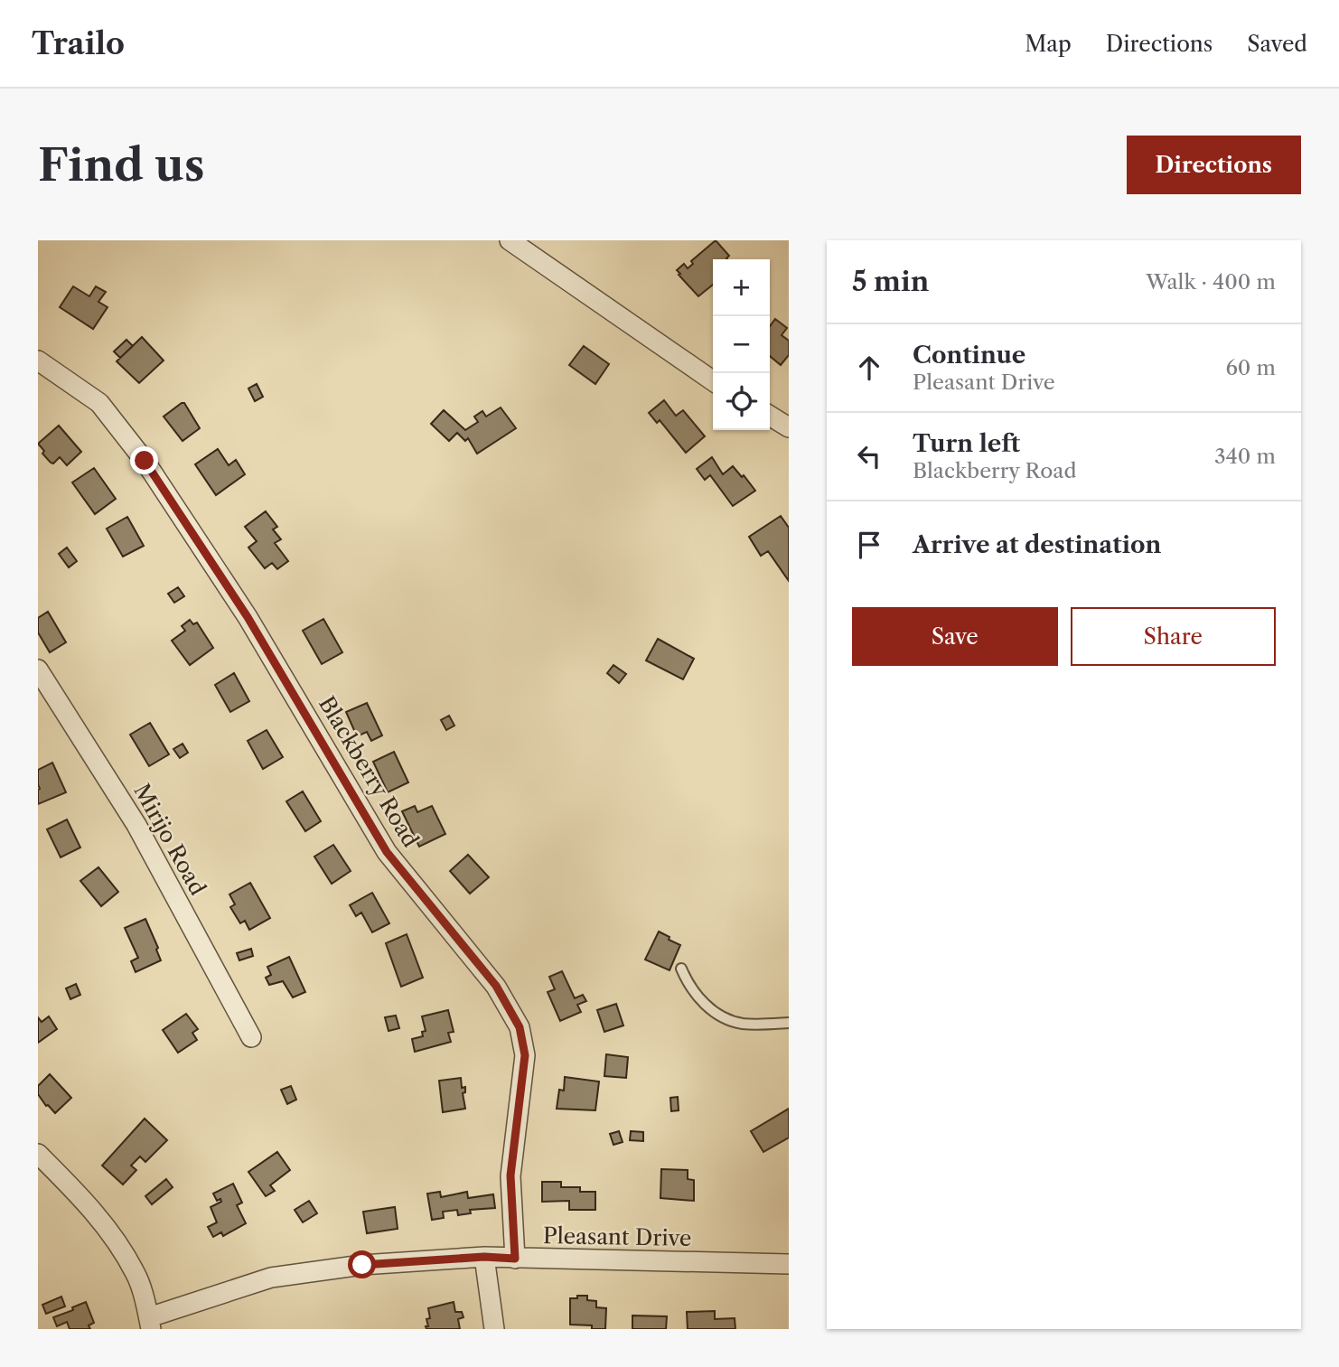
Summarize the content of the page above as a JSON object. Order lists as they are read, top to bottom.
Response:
{
  "streets": {
    "street": ["Blackberry Road", "Mirijo Road", "Pleasant Drive"]
  },
  "crossings": [
    ["Blackberry Road", "Pleasant Drive"]
  ],
  "page": {
    "header": "Trailo",
    "nav": ["Map", "Directions", "Saved"],
    "buttons": [
      "Directions",
      ["Save", "Share"]
    ],
    "title": "Find us",
    "heading": ["5 min", "Walk · 400 m"],
    "map_buttons": ["+", "−"],
    "list": [
      ["Continue", "Pleasant Drive", "60 m"],
      ["Turn left", "Blackberry Road", "340 m"],
      "Arrive at destination"
    ]
  }
}
